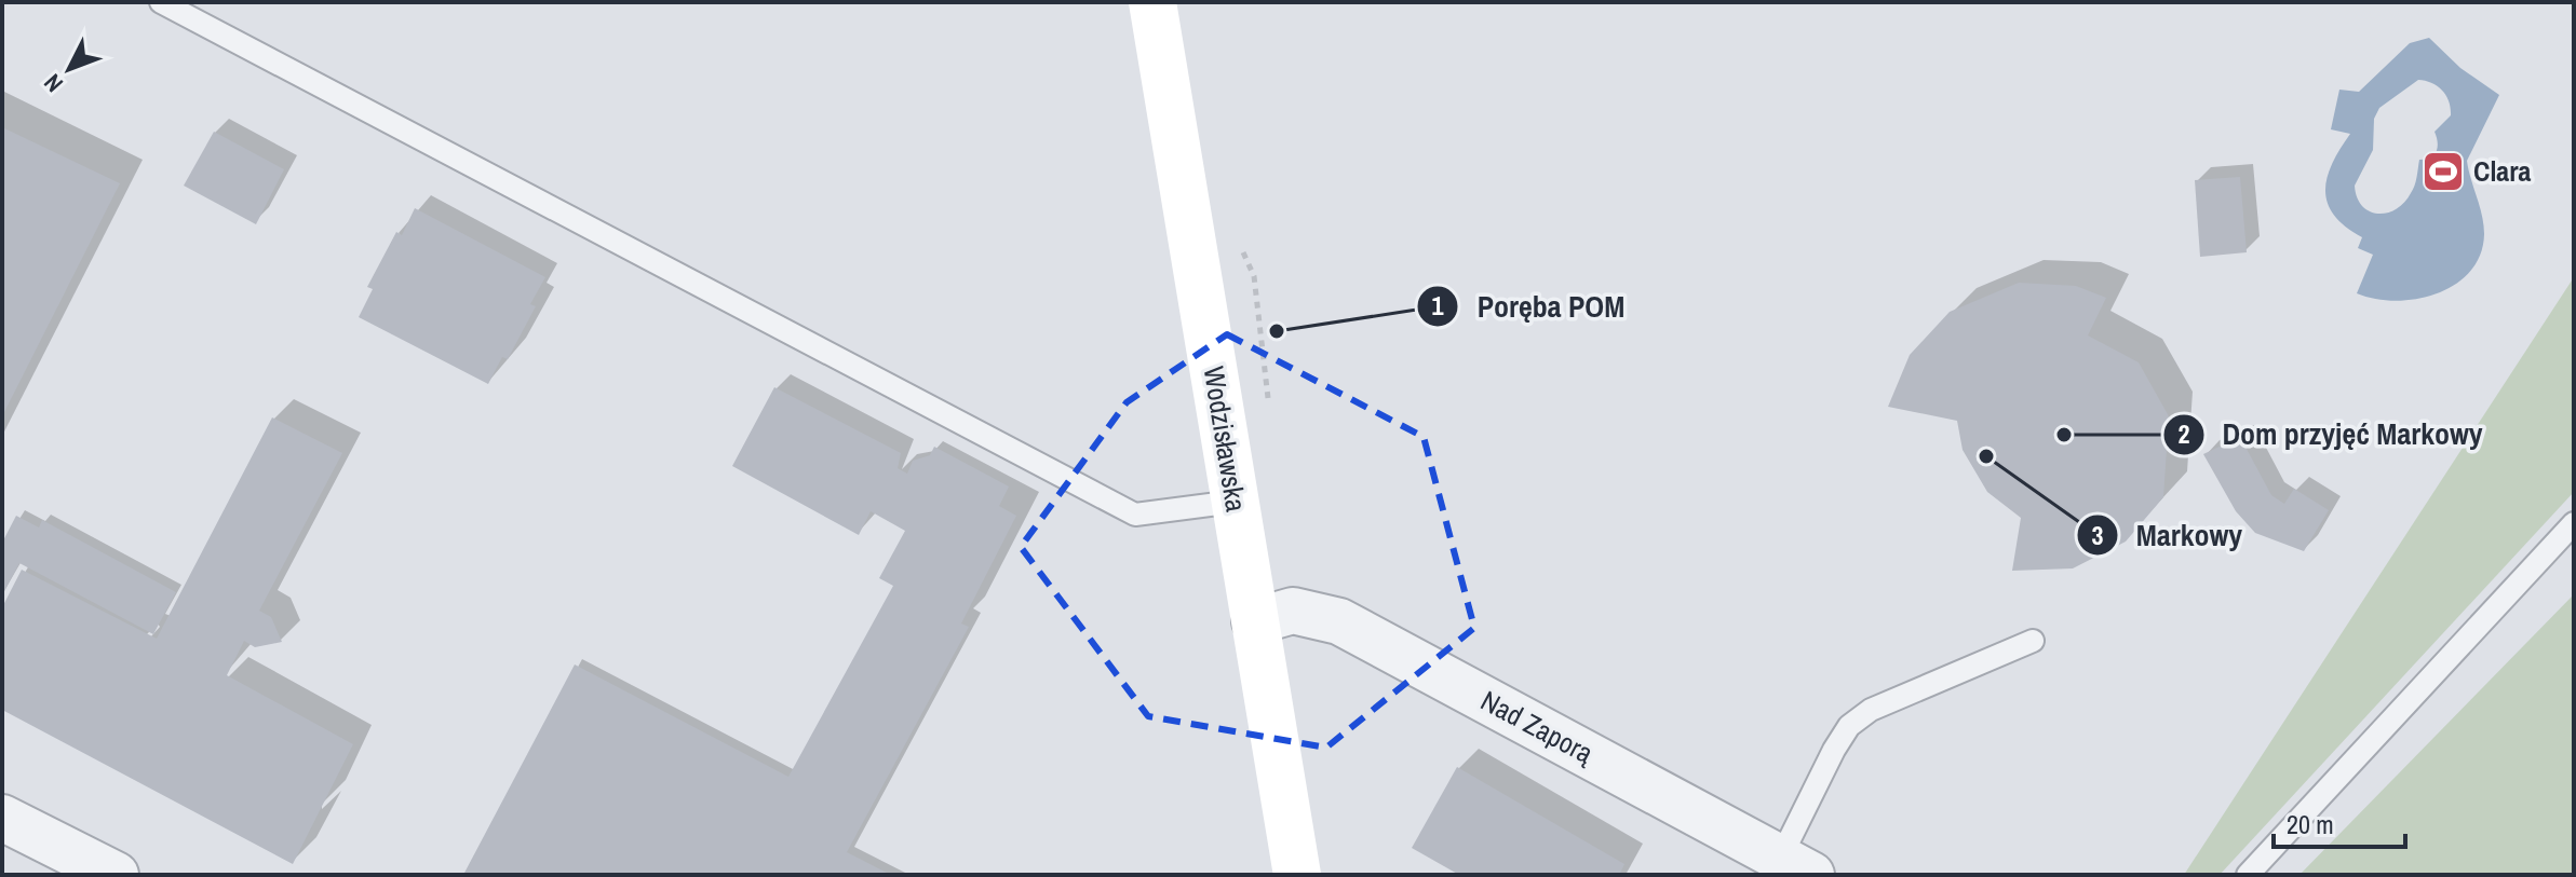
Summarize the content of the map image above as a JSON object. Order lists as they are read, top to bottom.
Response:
{
  "streets": {
    "main road": ["Wodzisławska"],
    "street": ["Nad Zaporą"]
  },
  "crossings": [
    ["Wodzisławska", "Nad Zaporą"]
  ],
  "places": {
    "sports": ["Clara"],
    "other": ["Poręba POM", "Dom przyjęć Markowy", "Markowy"]
  },
  "scale_bar": "20 m",
  "north": "bottom left"
}
